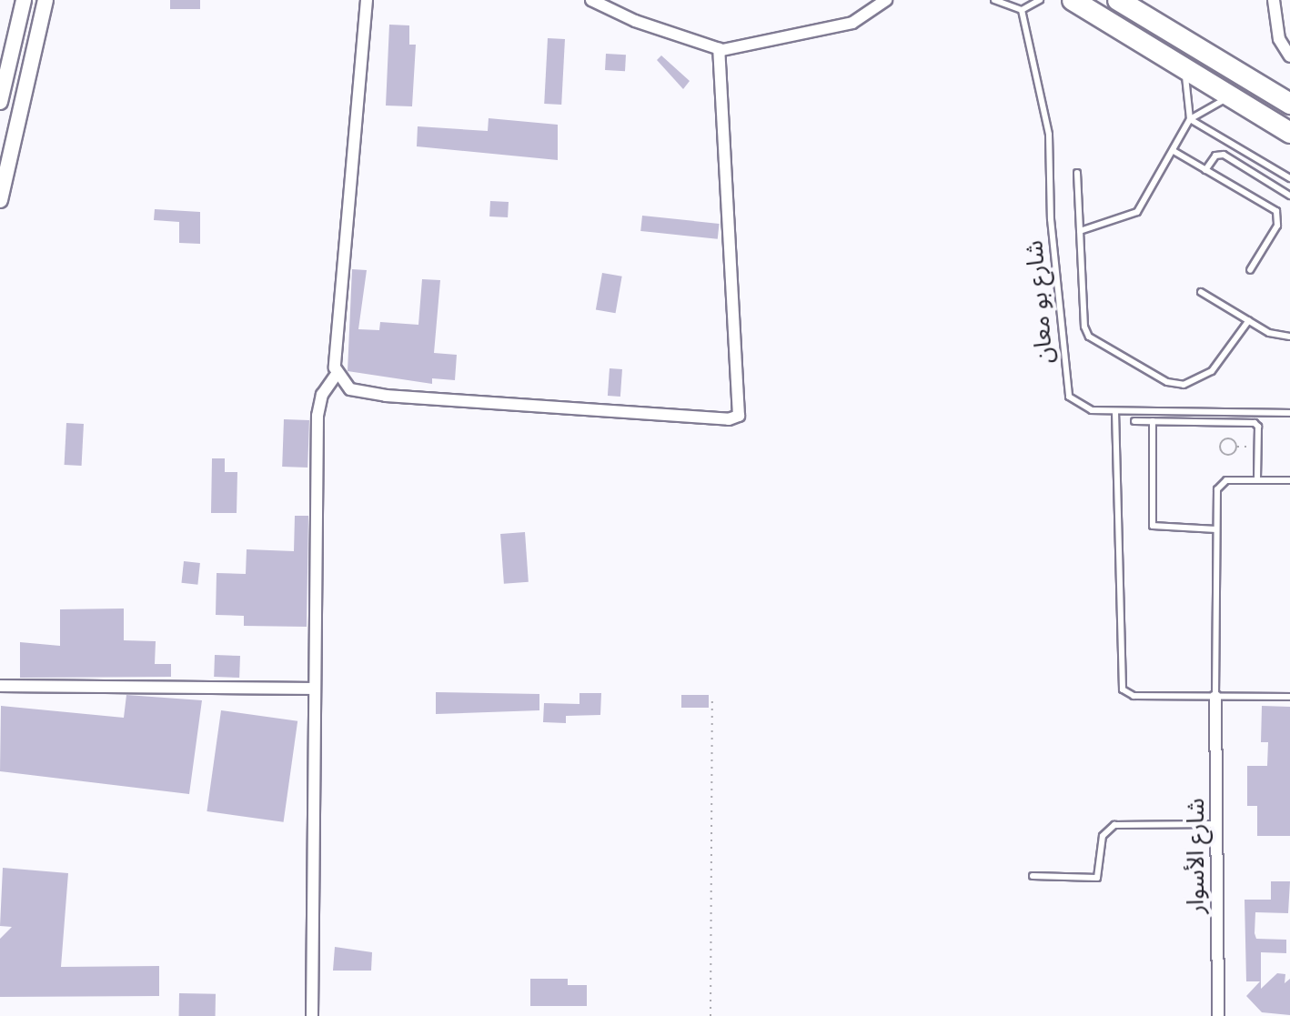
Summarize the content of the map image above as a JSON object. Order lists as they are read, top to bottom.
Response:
{
  "streets": {
    "street": ["شارع الأسوار"],
    "lane": ["شارع بو معان"]
  }
}
